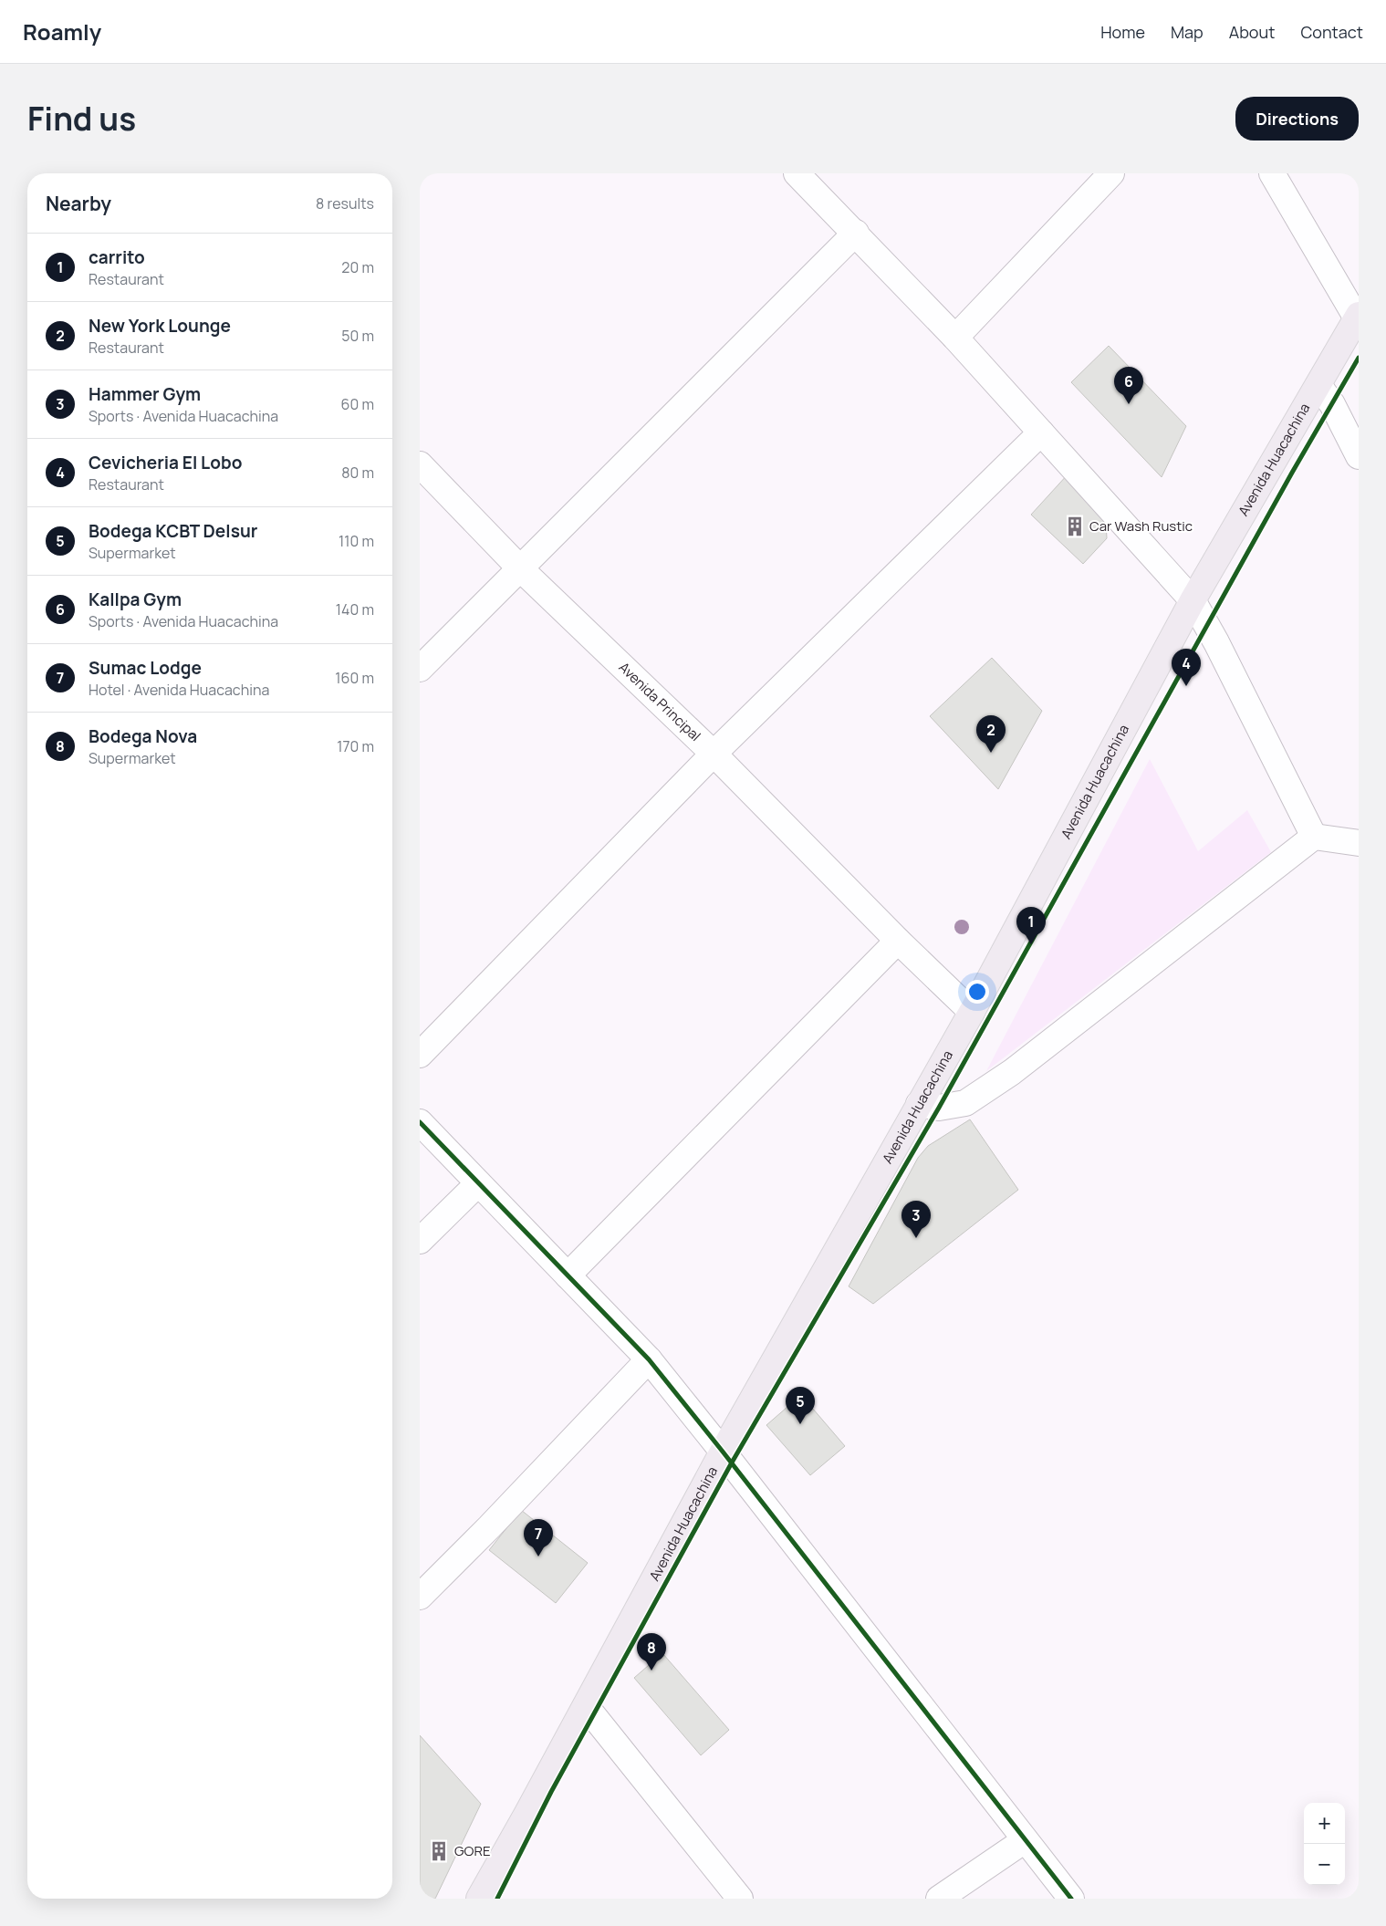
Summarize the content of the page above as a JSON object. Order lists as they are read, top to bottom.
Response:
{
  "streets": {
    "main road": ["Avenida Huacachina"],
    "street": ["Avenida Principal"]
  },
  "crossings": [
    ["Avenida Huacachina", "Avenida Principal"]
  ],
  "places": {
    "building": ["Car Wash Rustic", "GORE"]
  },
  "page": {
    "header": "Roamly",
    "nav": [
      "Home",
      "Map",
      "About",
      "Contact"
    ],
    "title": "Find us",
    "buttons": "Directions",
    "heading": ["Nearby", "8 results"],
    "list": [
      {
        "mark": "1",
        "name": "carrito",
        "note": "Restaurant",
        "value": "20 m"
      },
      {
        "mark": "2",
        "name": "New York Lounge",
        "note": "Restaurant",
        "value": "50 m"
      },
      {
        "mark": "3",
        "name": "Hammer Gym",
        "note": "Sports · Avenida Huacachina",
        "value": "60 m"
      },
      {
        "mark": "4",
        "name": "Cevicheria El Lobo",
        "note": "Restaurant",
        "value": "80 m"
      },
      {
        "mark": "5",
        "name": "Bodega KCBT Delsur",
        "note": "Supermarket",
        "value": "110 m"
      },
      {
        "mark": "6",
        "name": "Kallpa Gym",
        "note": "Sports · Avenida Huacachina",
        "value": "140 m"
      },
      {
        "mark": "7",
        "name": "Sumac Lodge",
        "note": "Hotel · Avenida Huacachina",
        "value": "160 m"
      },
      {
        "mark": "8",
        "name": "Bodega Nova",
        "note": "Supermarket",
        "value": "170 m"
      }
    ],
    "pins": [
      "6",
      "4",
      "2",
      "1",
      "3",
      "5",
      "7",
      "8"
    ],
    "map_buttons": ["+", "−"]
  }
}
